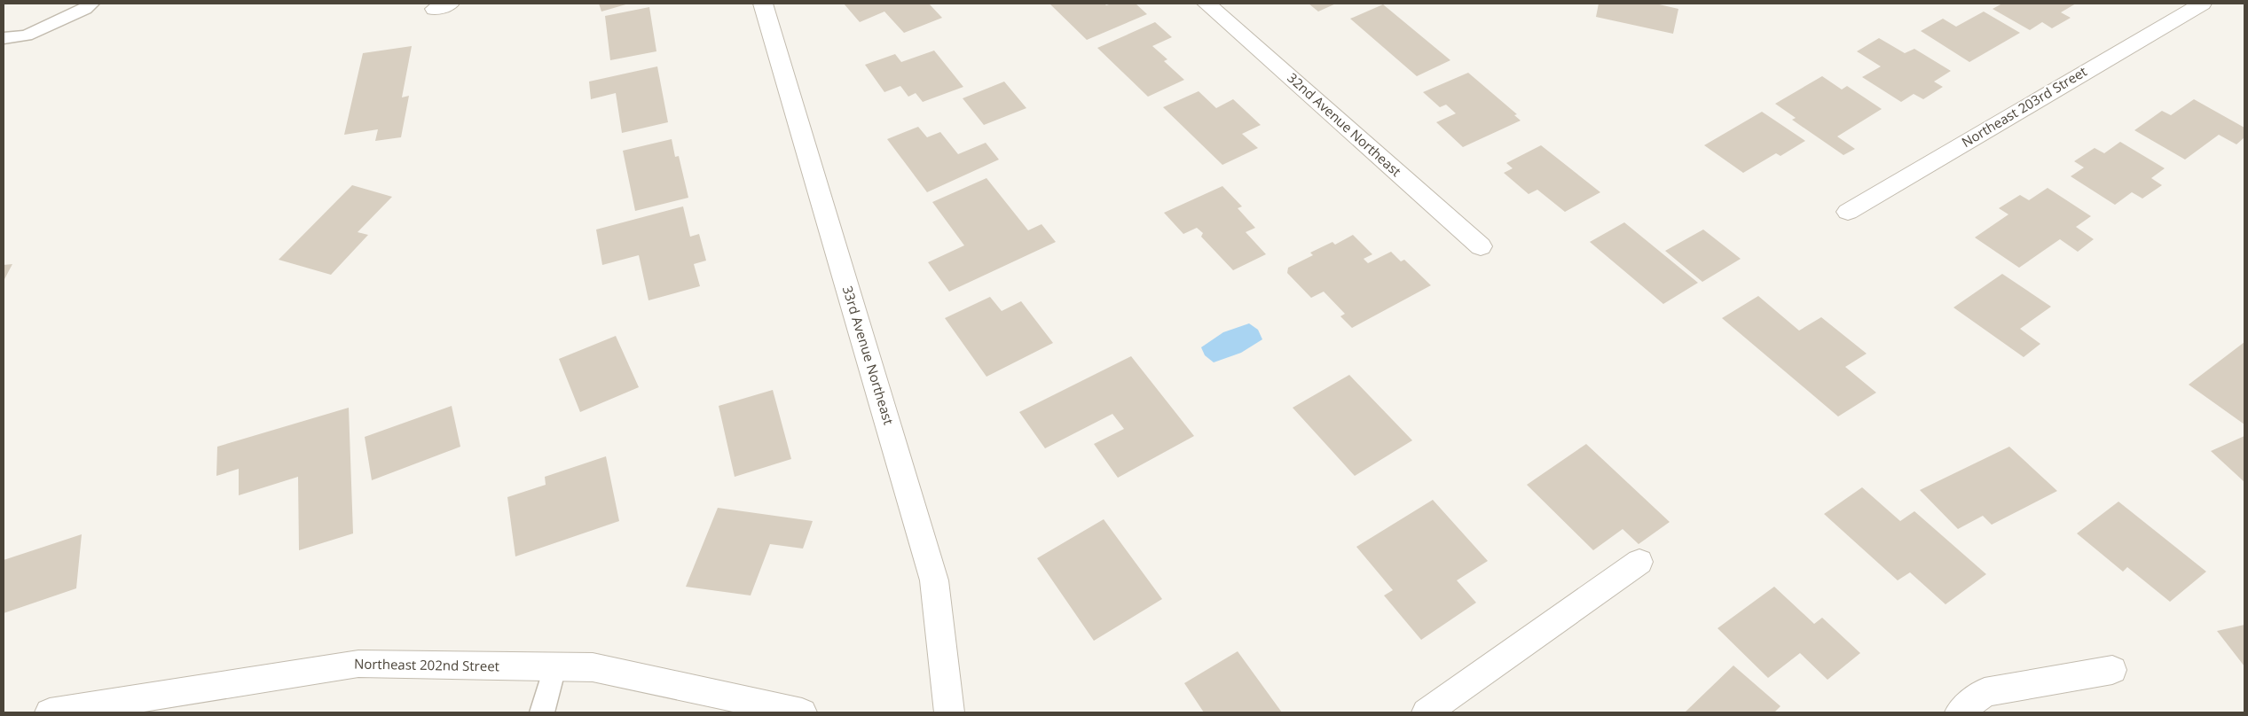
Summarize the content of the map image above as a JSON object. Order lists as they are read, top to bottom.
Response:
{
  "streets": {
    "street": [
      "Northeast 203rd Street",
      "32nd Avenue Northeast",
      "33rd Avenue Northeast",
      "Northeast 202nd Street"
    ]
  }
}
